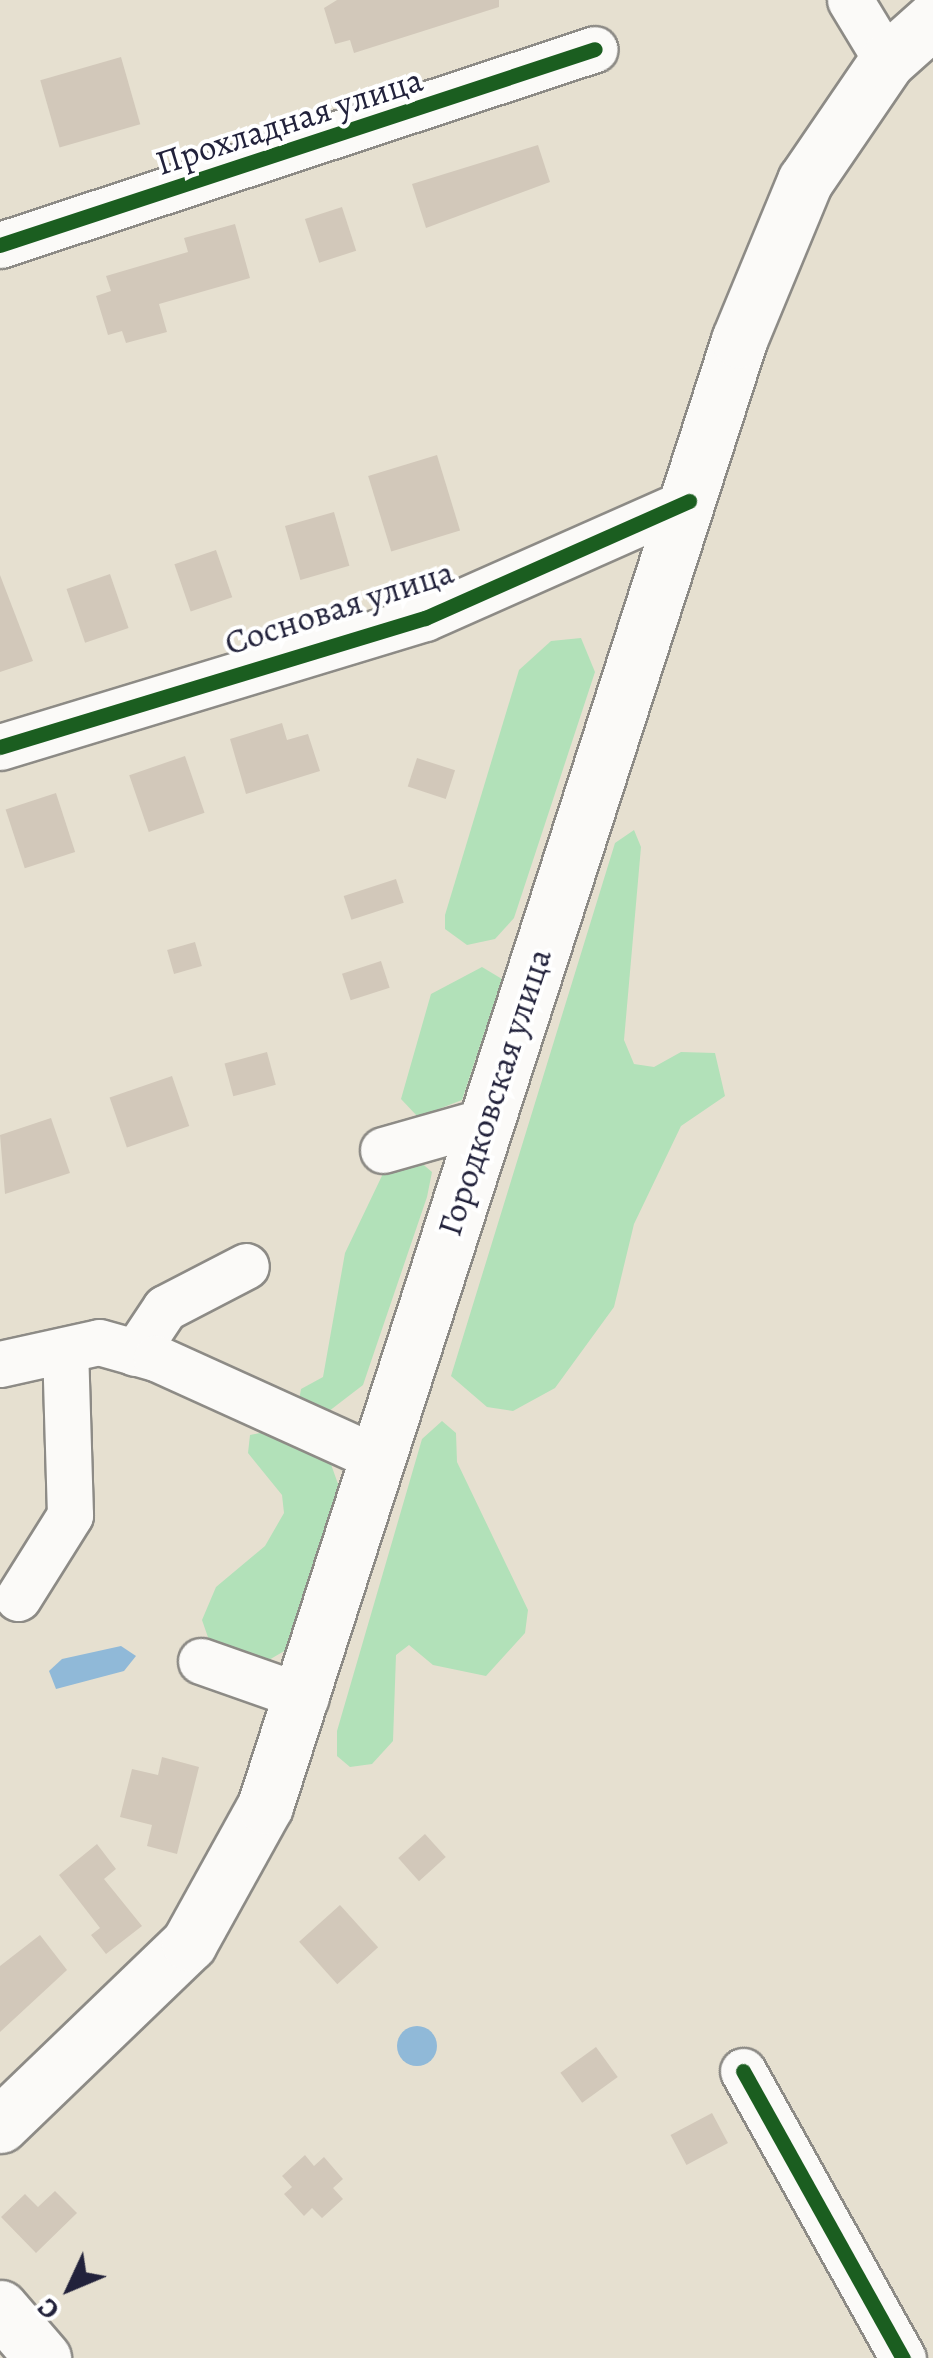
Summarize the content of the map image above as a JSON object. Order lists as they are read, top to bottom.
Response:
{
  "streets": {
    "main road": ["Городковская улица"],
    "street": ["Прохладная улица", "Сосновая улица"]
  },
  "crossings": [
    ["Сосновая улица", "Городковская улица"]
  ],
  "north": "bottom left"
}
